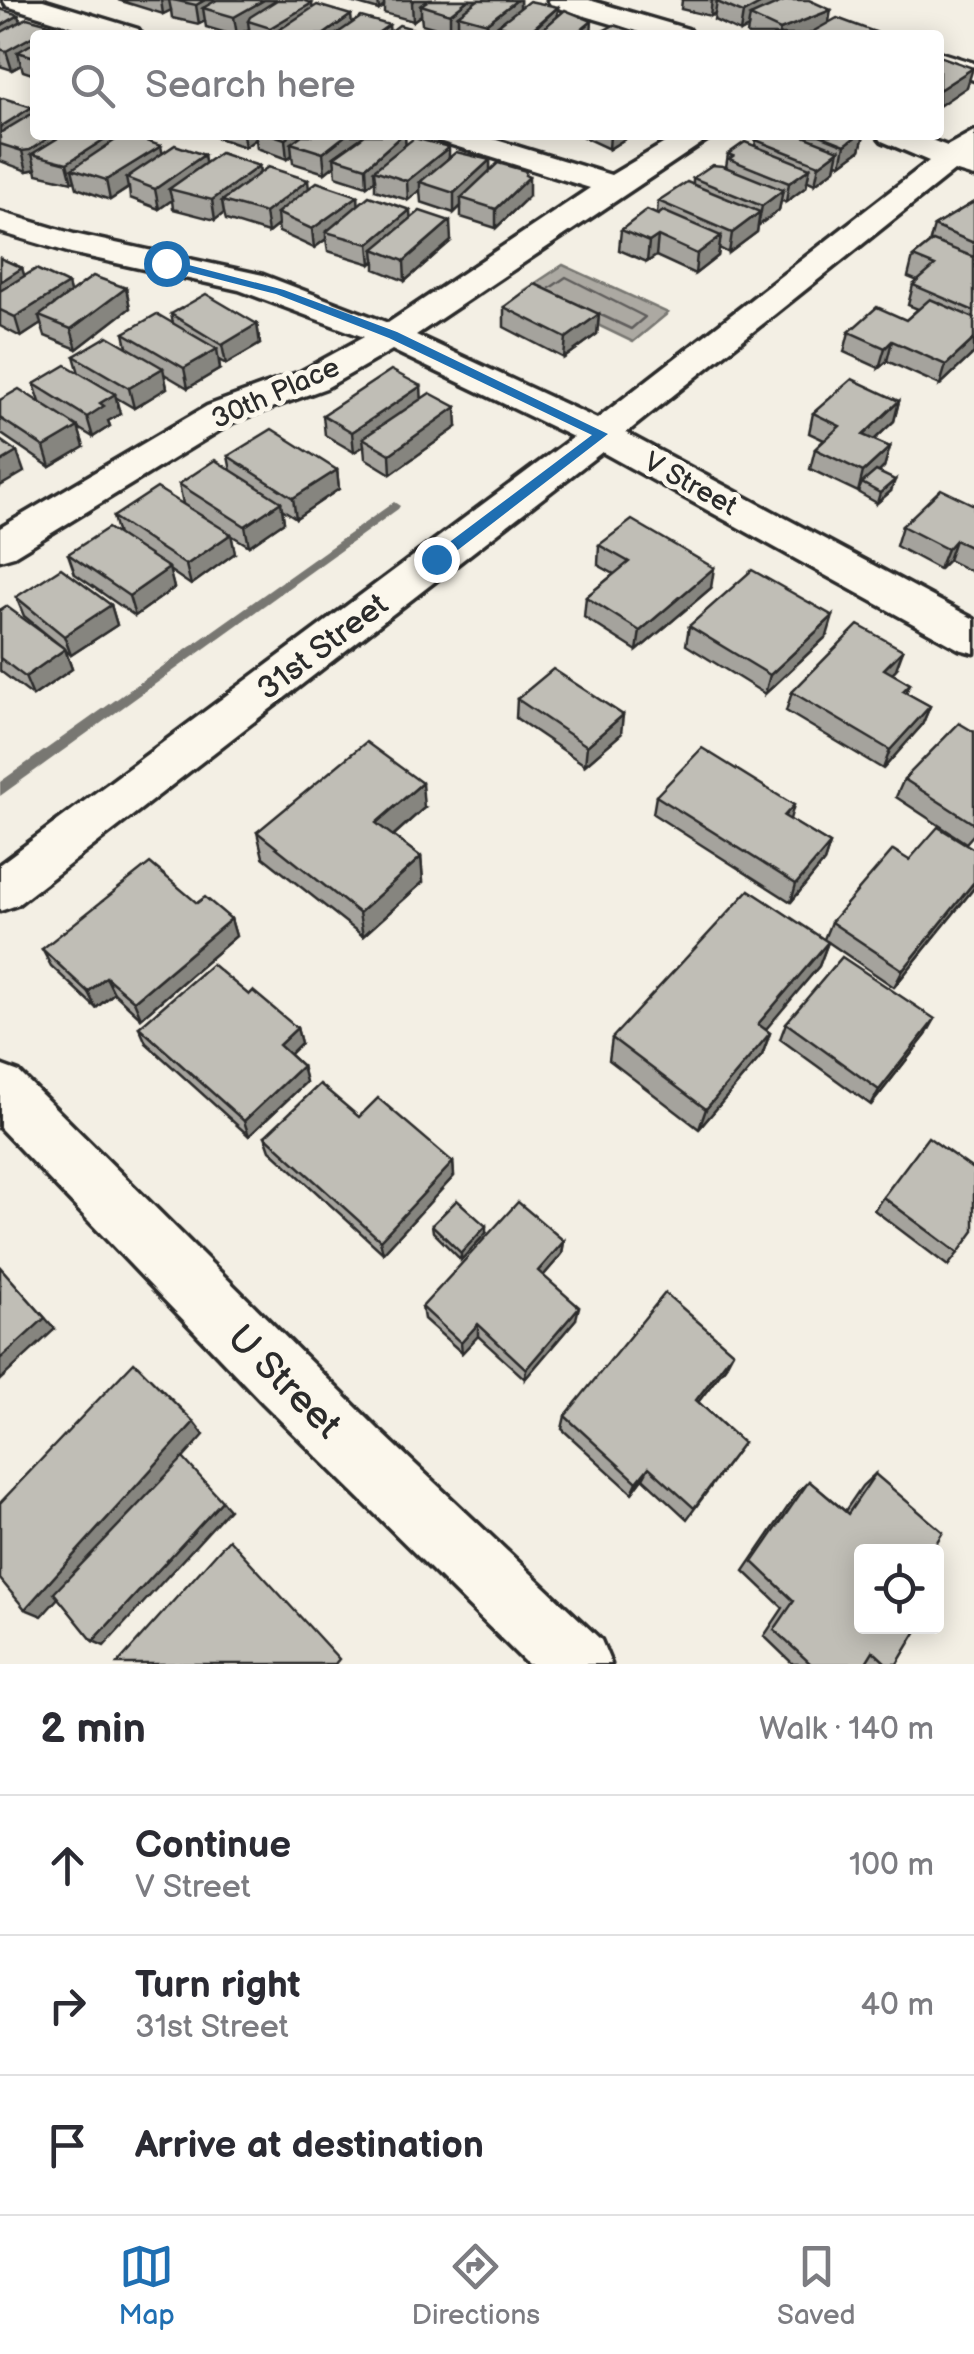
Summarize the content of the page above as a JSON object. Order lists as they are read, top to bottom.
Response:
{
  "streets": {
    "street": [
      "30th Place",
      "V Street",
      "31st Street",
      "U Street"
    ]
  },
  "crossings": [
    ["30th Place", "V Street"],
    ["V Street", "31st Street"]
  ],
  "page": {
    "search": "Search here",
    "heading": ["2 min", "Walk · 140 m"],
    "list": [
      ["Continue", "V Street", "100 m"],
      ["Turn right", "31st Street", "40 m"],
      "Arrive at destination"
    ],
    "nav": ["Map", "Directions", "Saved"]
  }
}
